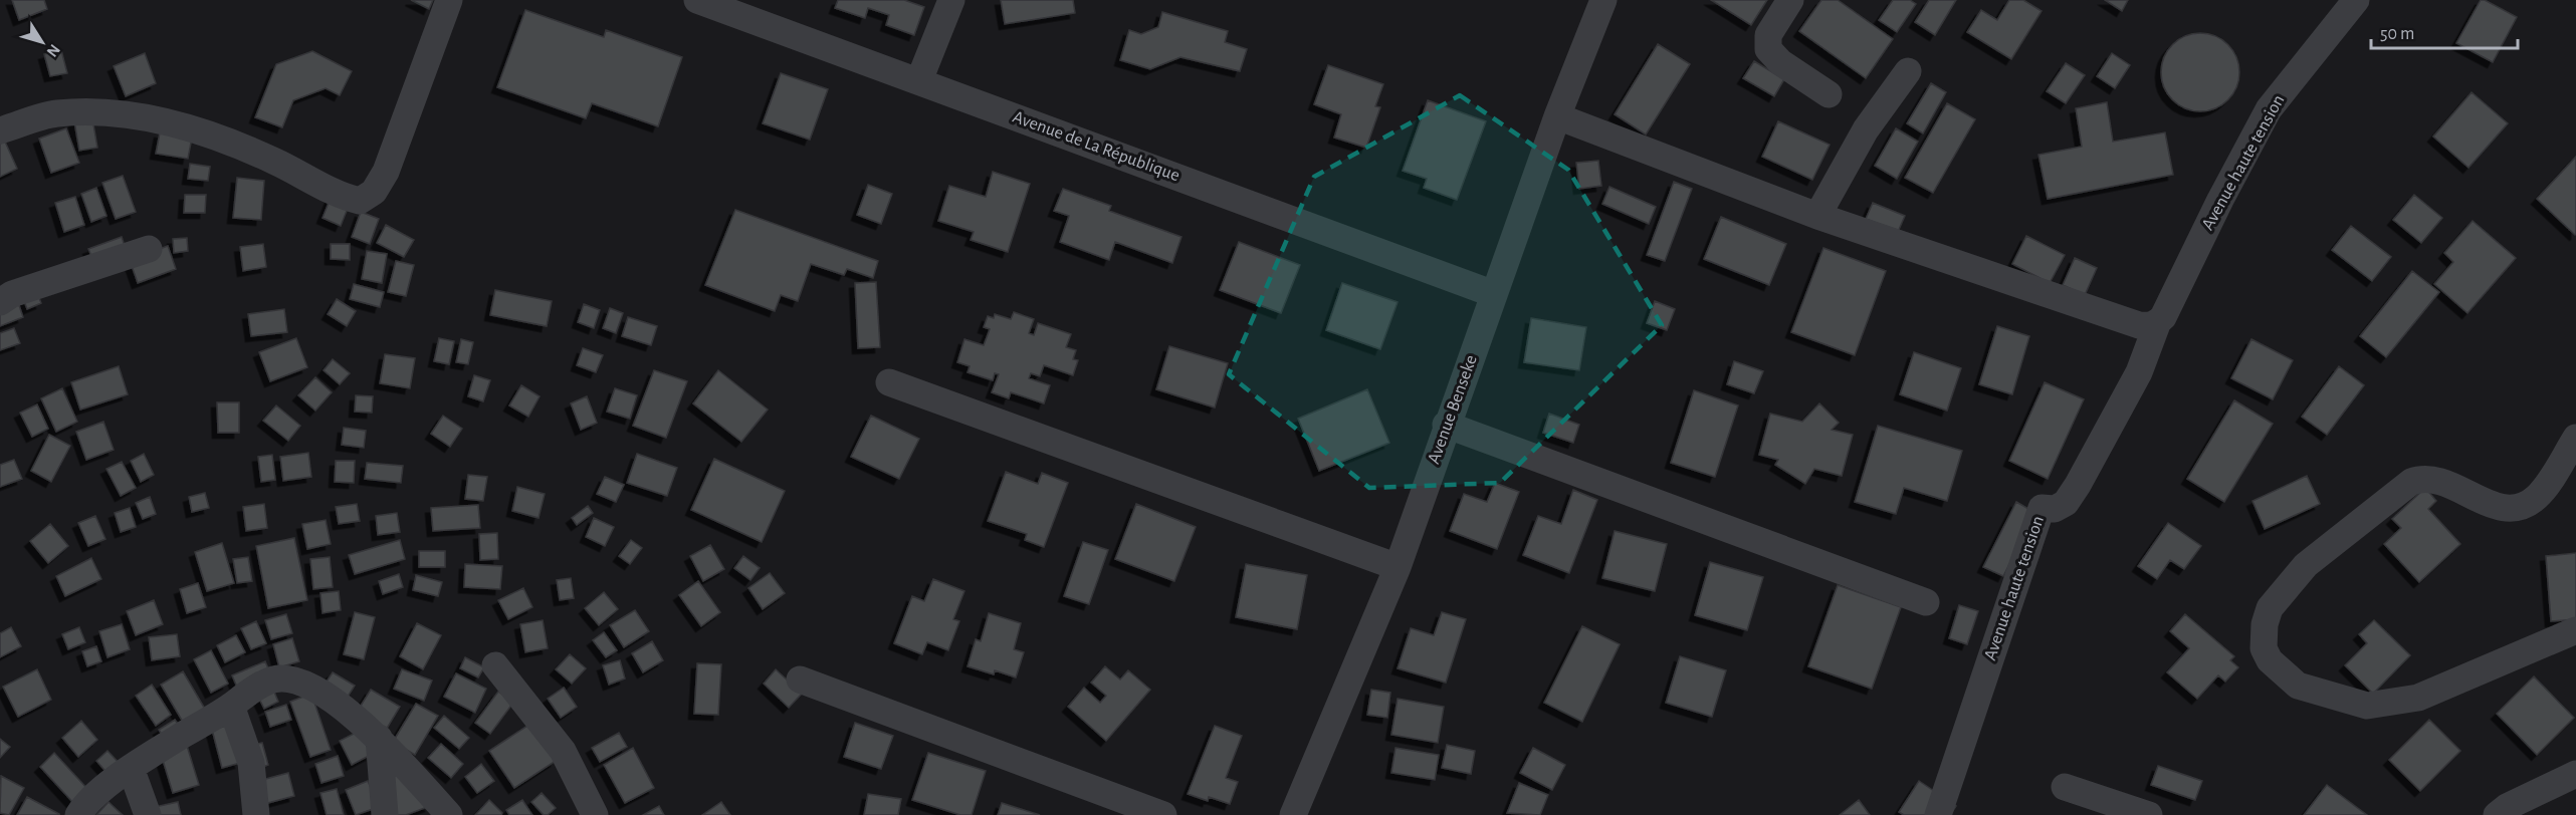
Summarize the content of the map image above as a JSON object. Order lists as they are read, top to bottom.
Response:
{
  "streets": {
    "street": ["Avenue de La République", "Avenue haute tension", "Avenue Benseke"]
  },
  "crossings": [
    ["Avenue de La République", "Avenue Benseke"]
  ],
  "scale_bar": "50 m",
  "north": "bottom right"
}
